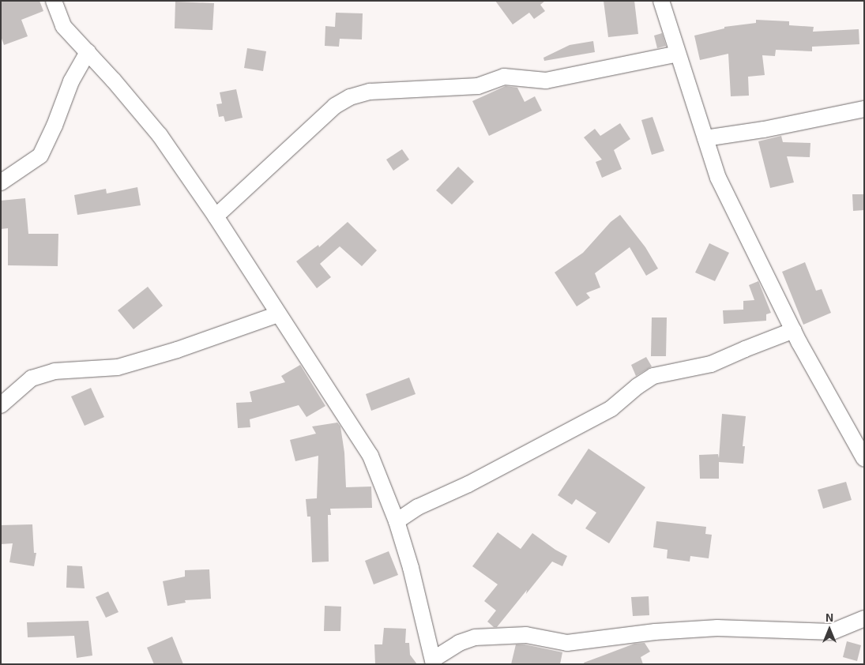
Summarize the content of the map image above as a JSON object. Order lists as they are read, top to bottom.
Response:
{
  "north": "top"
}
